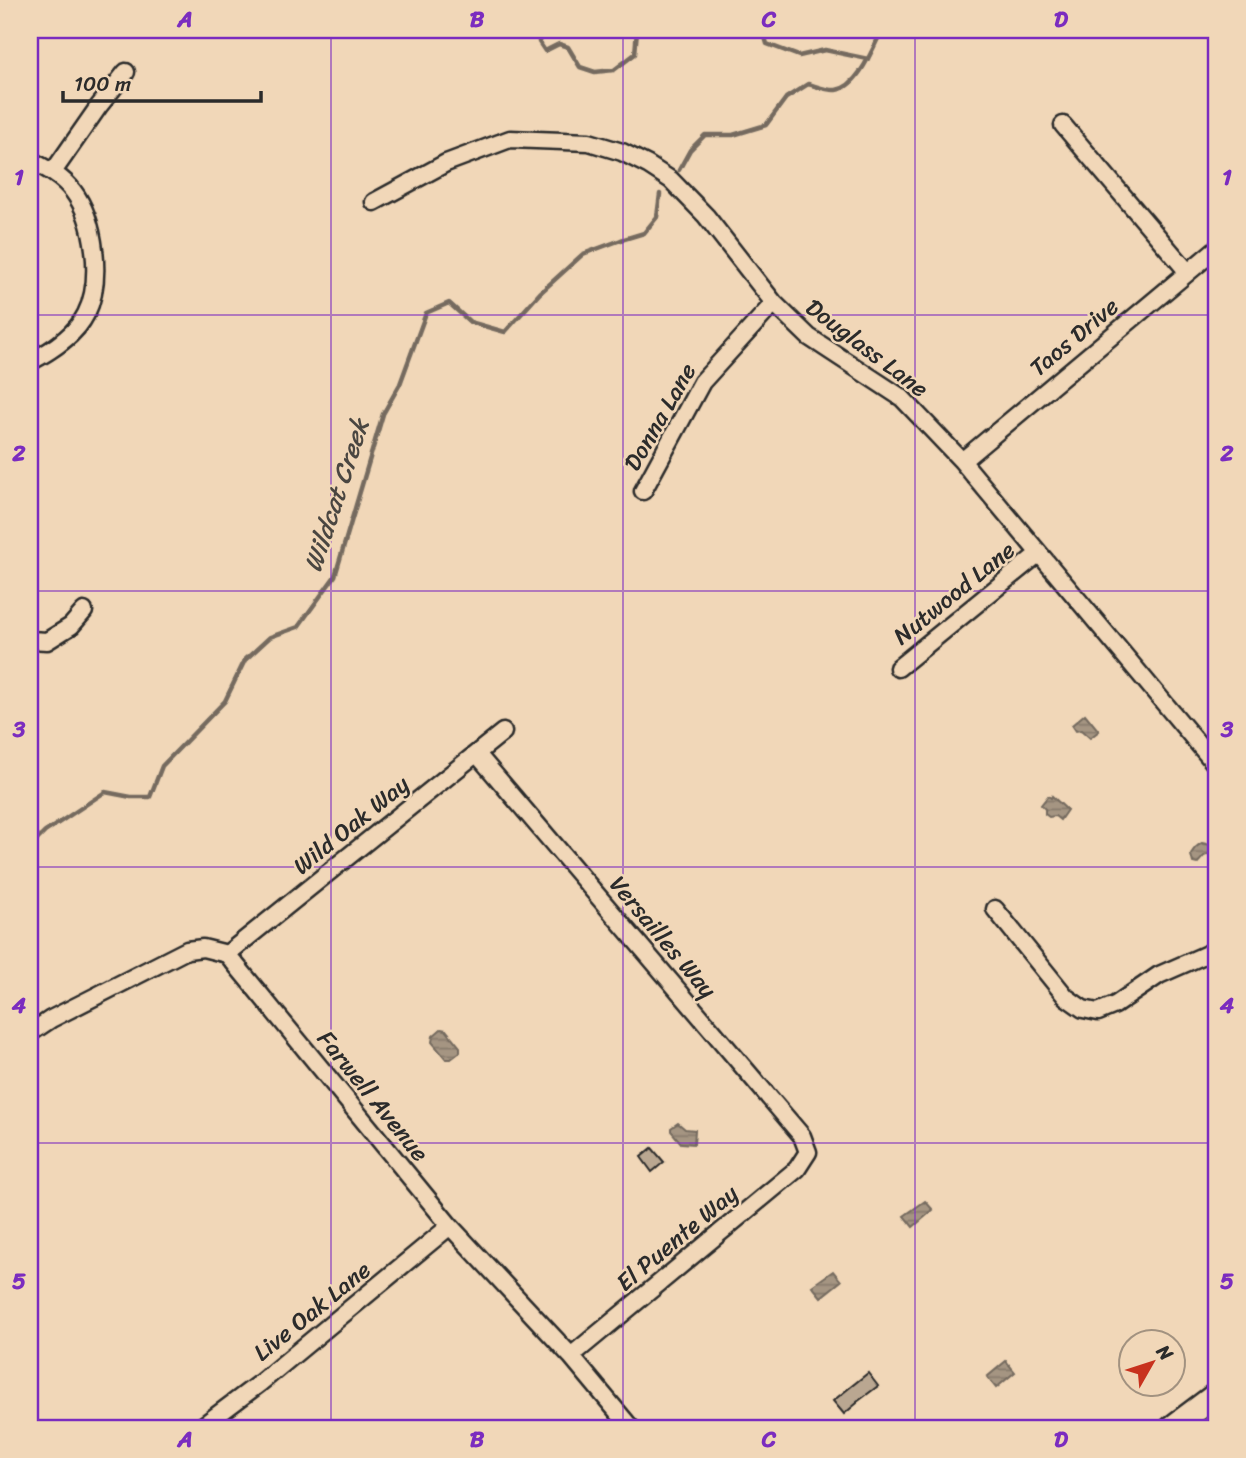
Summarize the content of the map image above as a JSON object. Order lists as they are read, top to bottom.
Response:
{
  "streets": {
    "street": [
      "Taos Drive",
      "Douglass Lane",
      "Donna Lane",
      "Nutwood Lane",
      "Wild Oak Way",
      "Versailles Way",
      "Farwell Avenue",
      "El Puente Way",
      "Live Oak Lane"
    ]
  },
  "crossings": [
    ["Taos Drive", "Douglass Lane"],
    ["Douglass Lane", "Donna Lane"],
    ["Douglass Lane", "Nutwood Lane"],
    ["Wild Oak Way", "Versailles Way"],
    ["Wild Oak Way", "Farwell Avenue"],
    ["Versailles Way", "El Puente Way"],
    ["Farwell Avenue", "El Puente Way"],
    ["Farwell Avenue", "Live Oak Lane"]
  ],
  "water": ["Wildcat Creek"],
  "scale_bar": "100 m",
  "north": "top right",
  "grid": {
    "columns": [
      "A",
      "B",
      "C",
      "D"
    ],
    "rows": [
      "1",
      "2",
      "3",
      "4",
      "5"
    ]
  }
}
